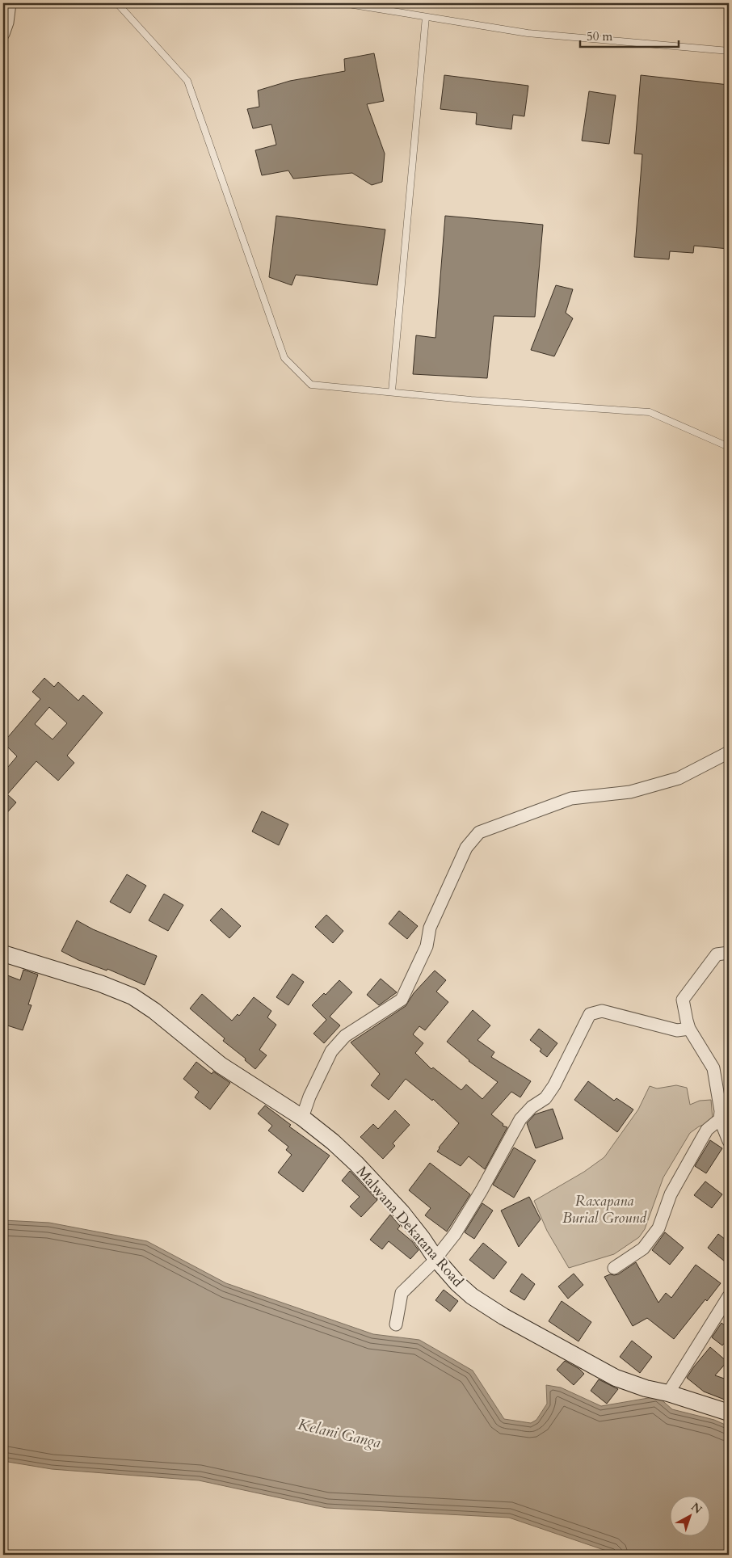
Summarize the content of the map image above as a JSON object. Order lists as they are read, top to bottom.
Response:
{
  "streets": {
    "main road": ["Malwana Dekatana Road"]
  },
  "water": ["Kelani Ganga"],
  "parks": ["Raxapana Burial Ground"],
  "scale_bar": "50 m",
  "north": "top right"
}
